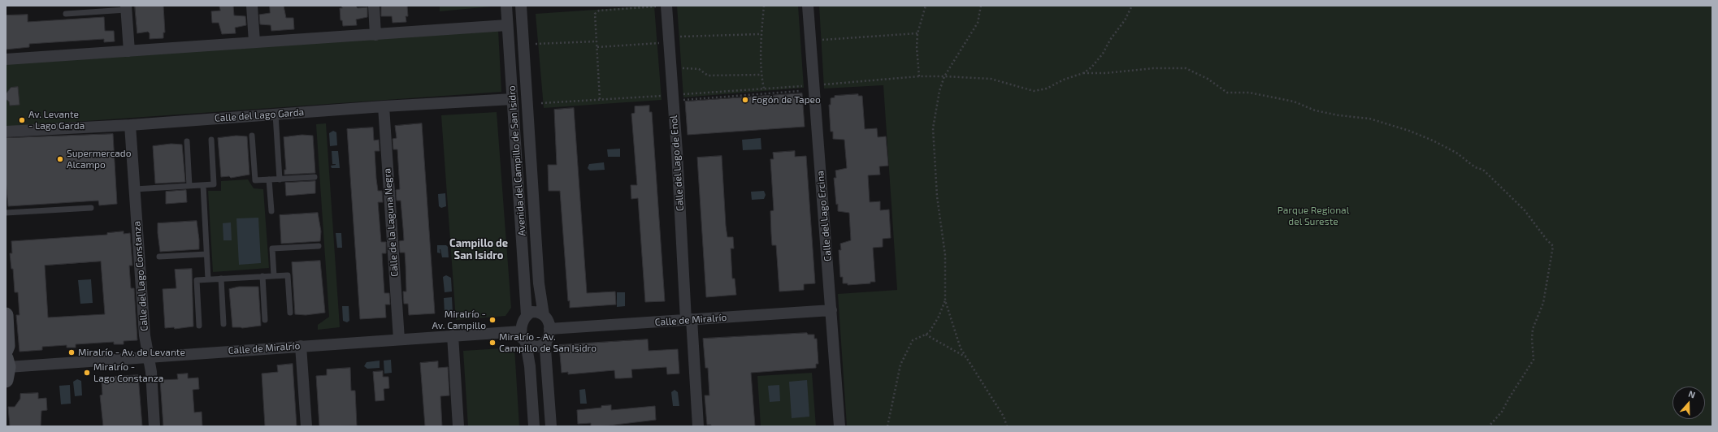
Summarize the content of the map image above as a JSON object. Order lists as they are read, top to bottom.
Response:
{
  "streets": {
    "street": [
      "Calle del Lago Garda",
      "Avenida del Campillo de San Isidro",
      "Calle del Lago de Enol",
      "Calle del Lago Ercina",
      "Calle de la Laguna Negra",
      "Calle del Lago Constanza",
      "Calle de Miralrío"
    ]
  },
  "crossings": [
    ["Calle del Lago Garda", "Avenida del Campillo de San Isidro"],
    ["Calle del Lago Garda", "Calle de la Laguna Negra"],
    ["Calle del Lago Garda", "Calle del Lago Constanza"],
    ["Avenida del Campillo de San Isidro", "Calle de Miralrío"],
    ["Calle del Lago de Enol", "Calle de Miralrío"],
    ["Calle del Lago Ercina", "Calle de Miralrío"],
    ["Calle de la Laguna Negra", "Calle de Miralrío"],
    ["Calle del Lago Constanza", "Calle de Miralrío"]
  ],
  "districts": ["Campillo de San Isidro"],
  "parks": ["Parque Regional del Sureste"],
  "places": [
    "Fogón de Tapeo",
    "Av. Levante - Lago Garda",
    "Supermercado Alcampo",
    "Miralrío - Av. Campillo",
    "Miralrío - Av. Campillo de San Isidro",
    "Miralrío - Av. de Levante",
    "Miralrío - Lago Constanza"
  ],
  "north": "top"
}
